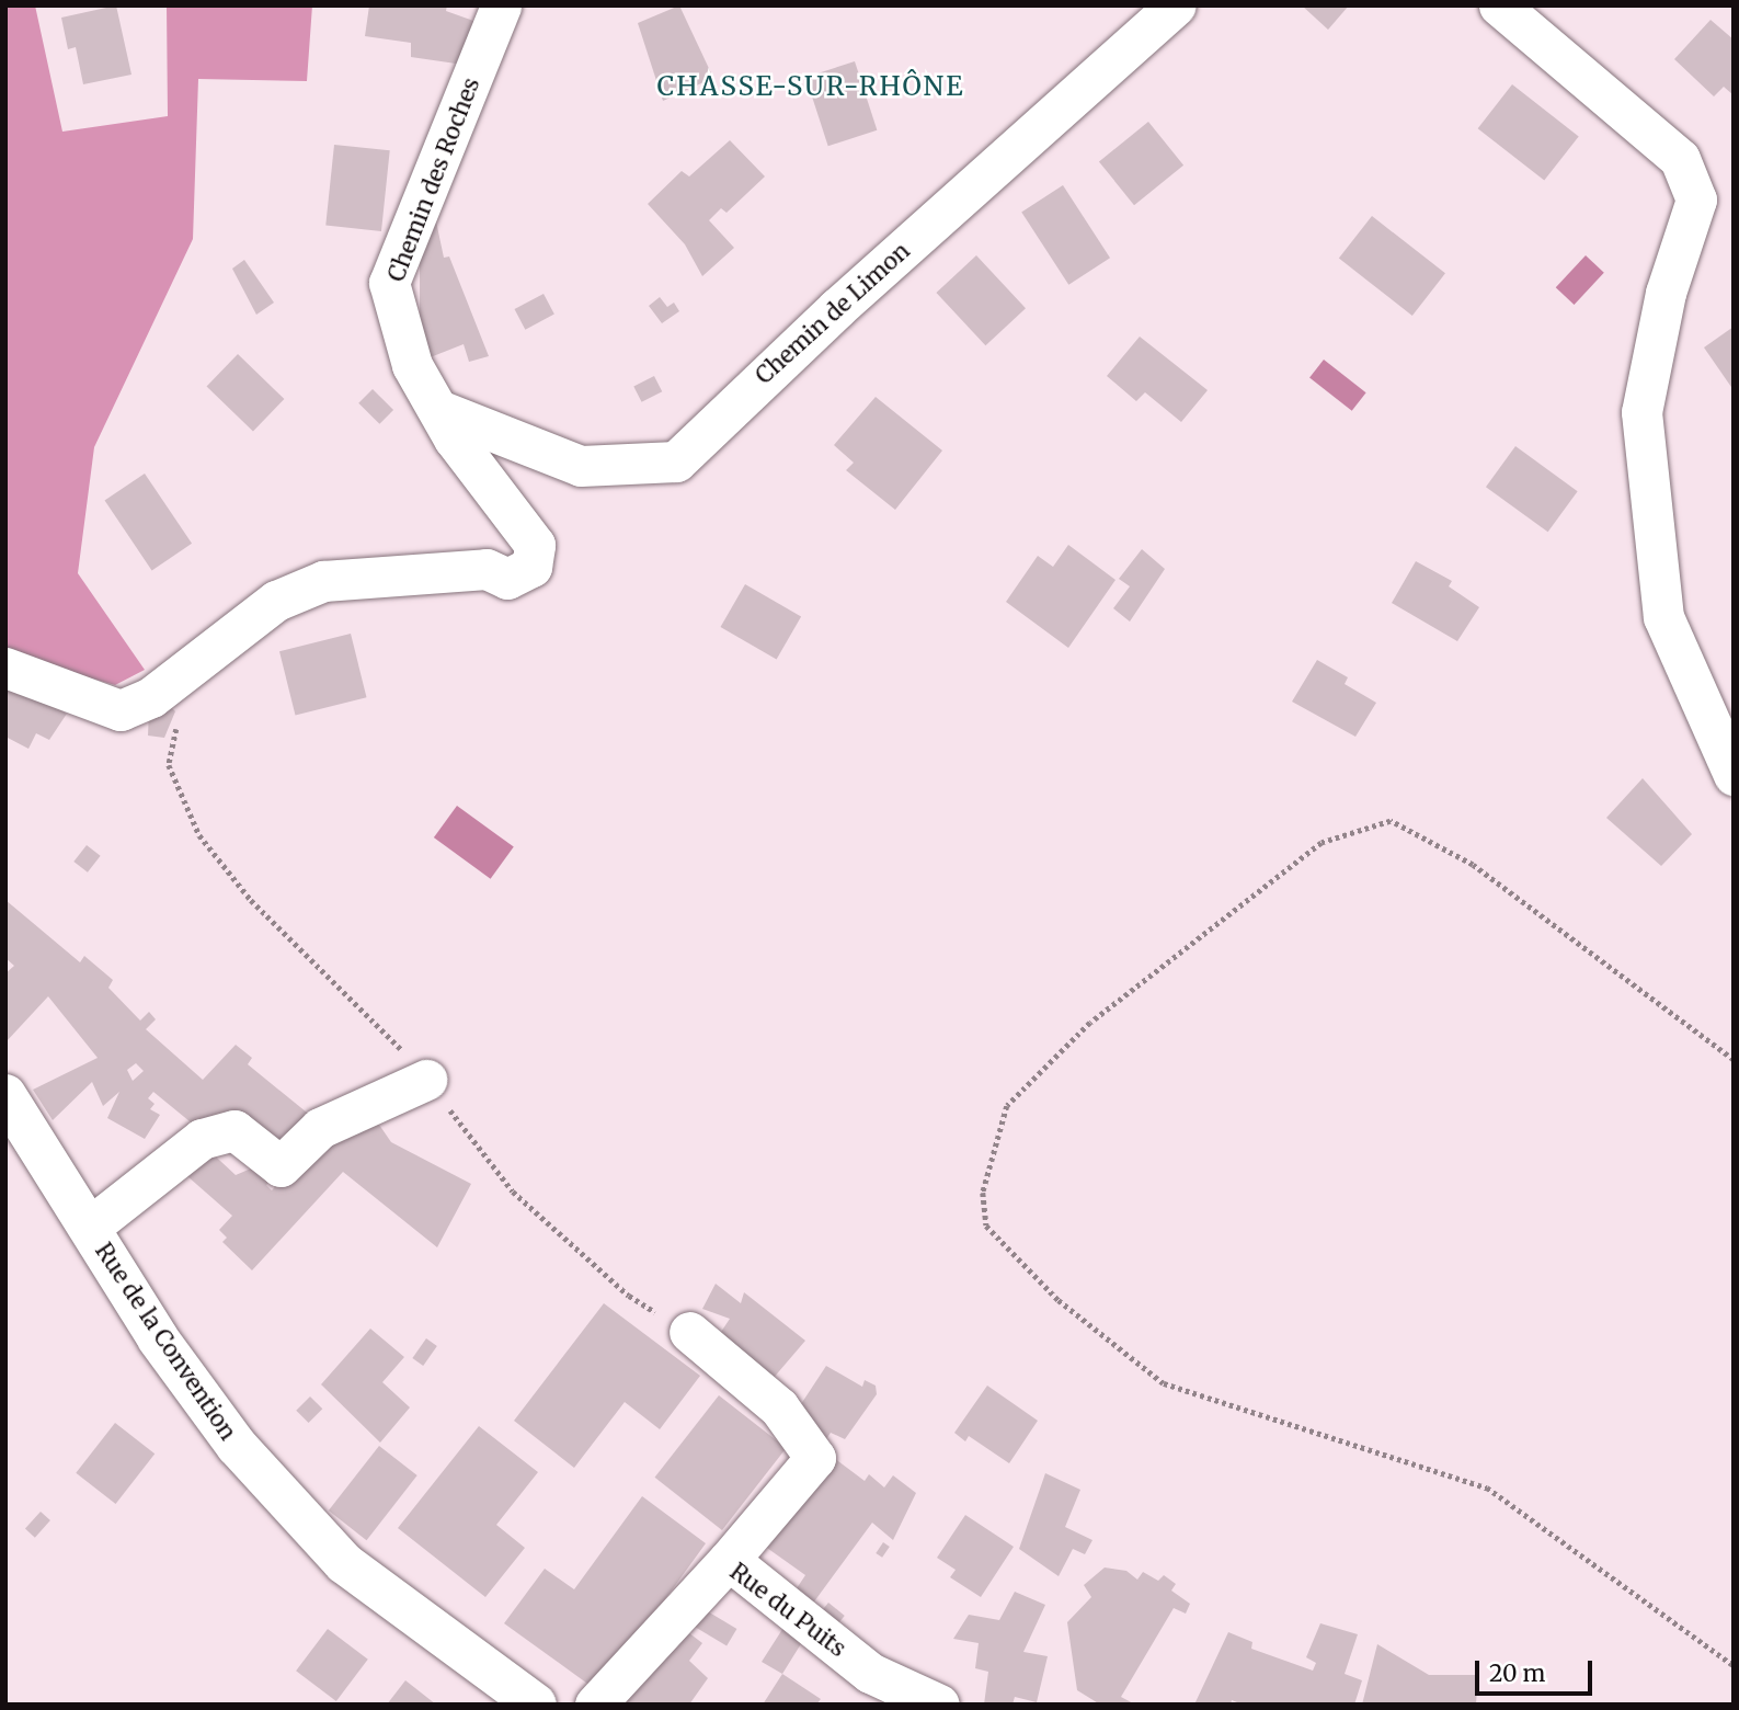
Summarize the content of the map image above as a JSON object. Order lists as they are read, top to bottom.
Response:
{
  "streets": {
    "street": [
      "Chemin des Roches",
      "Chemin de Limon",
      "Rue de la Convention",
      "Rue du Puits"
    ]
  },
  "crossings": [
    ["Chemin des Roches", "Chemin de Limon"]
  ],
  "districts": ["CHASSE-SUR-RHÔNE"],
  "scale_bar": "20 m"
}
